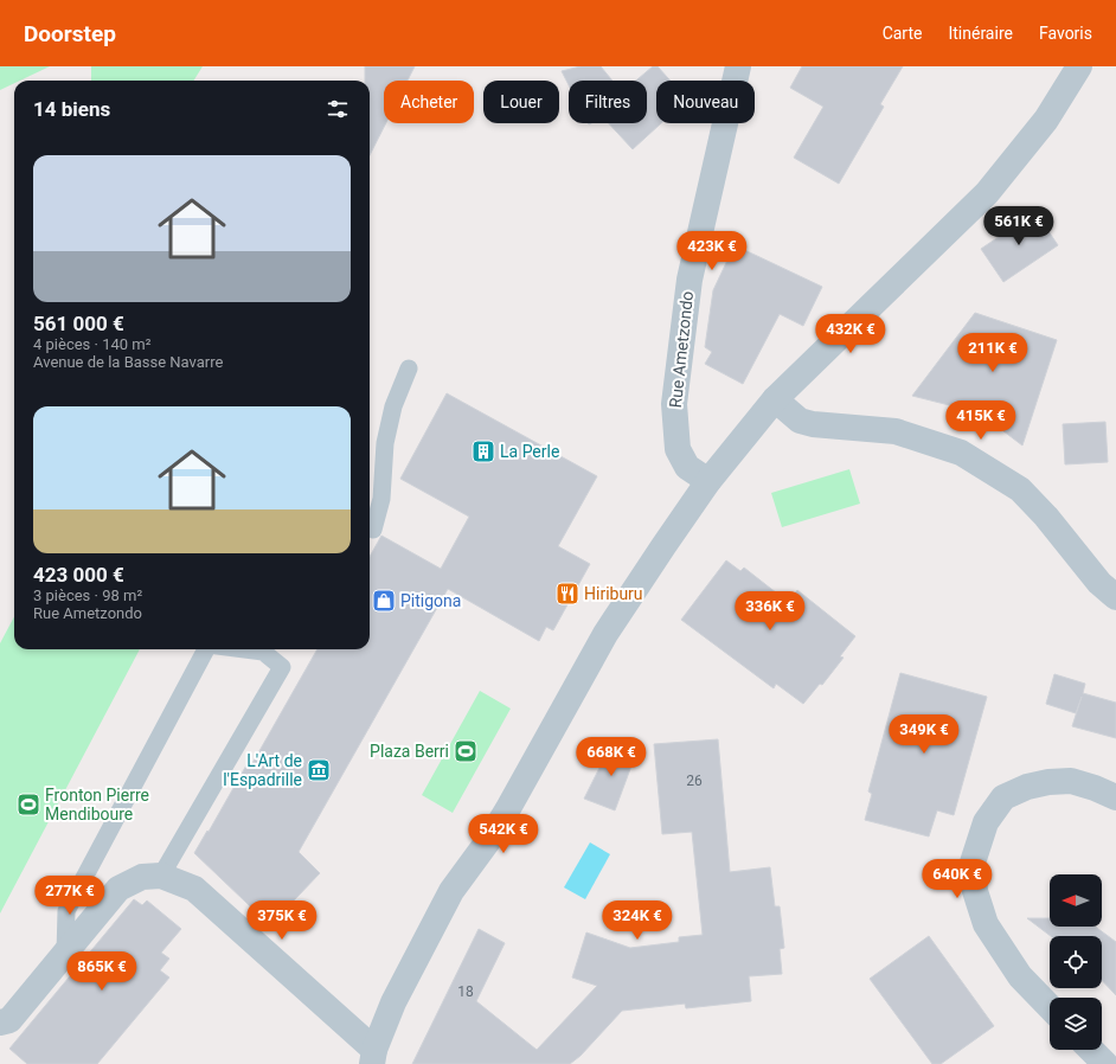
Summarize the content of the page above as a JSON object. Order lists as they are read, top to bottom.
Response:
{
  "streets": {
    "street": ["Rue Ametzondo"]
  },
  "places": {
    "building": ["La Perle"],
    "restaurant": ["Hiriburu"],
    "shop": ["Pitigona"],
    "sports": ["Plaza Berri", "Fronton Pierre Mendiboure"],
    "museum": ["L'Art de l'Espadrille"]
  },
  "house_numbers": ["26", "18"],
  "north": "left",
  "page": {
    "header": "Doorstep",
    "nav": ["Carte", "Itinéraire", "Favoris"],
    "chip": [
      "Acheter",
      "Louer",
      "Filtres",
      "Nouveau"
    ],
    "heading": "14 biens",
    "list": [
      {
        "name": "561 000 €",
        "note": "4 pièces · 140 m² · Avenue de la Basse Navarre"
      },
      {
        "name": "423 000 €",
        "note": "3 pièces · 98 m² · Rue Ametzondo"
      }
    ],
    "price": [
      "561K €",
      "423K €",
      "432K €",
      "211K €",
      "415K €",
      "336K €",
      "349K €",
      "668K €",
      "542K €",
      "640K €",
      "277K €",
      "375K €",
      "324K €",
      "865K €"
    ]
  }
}
